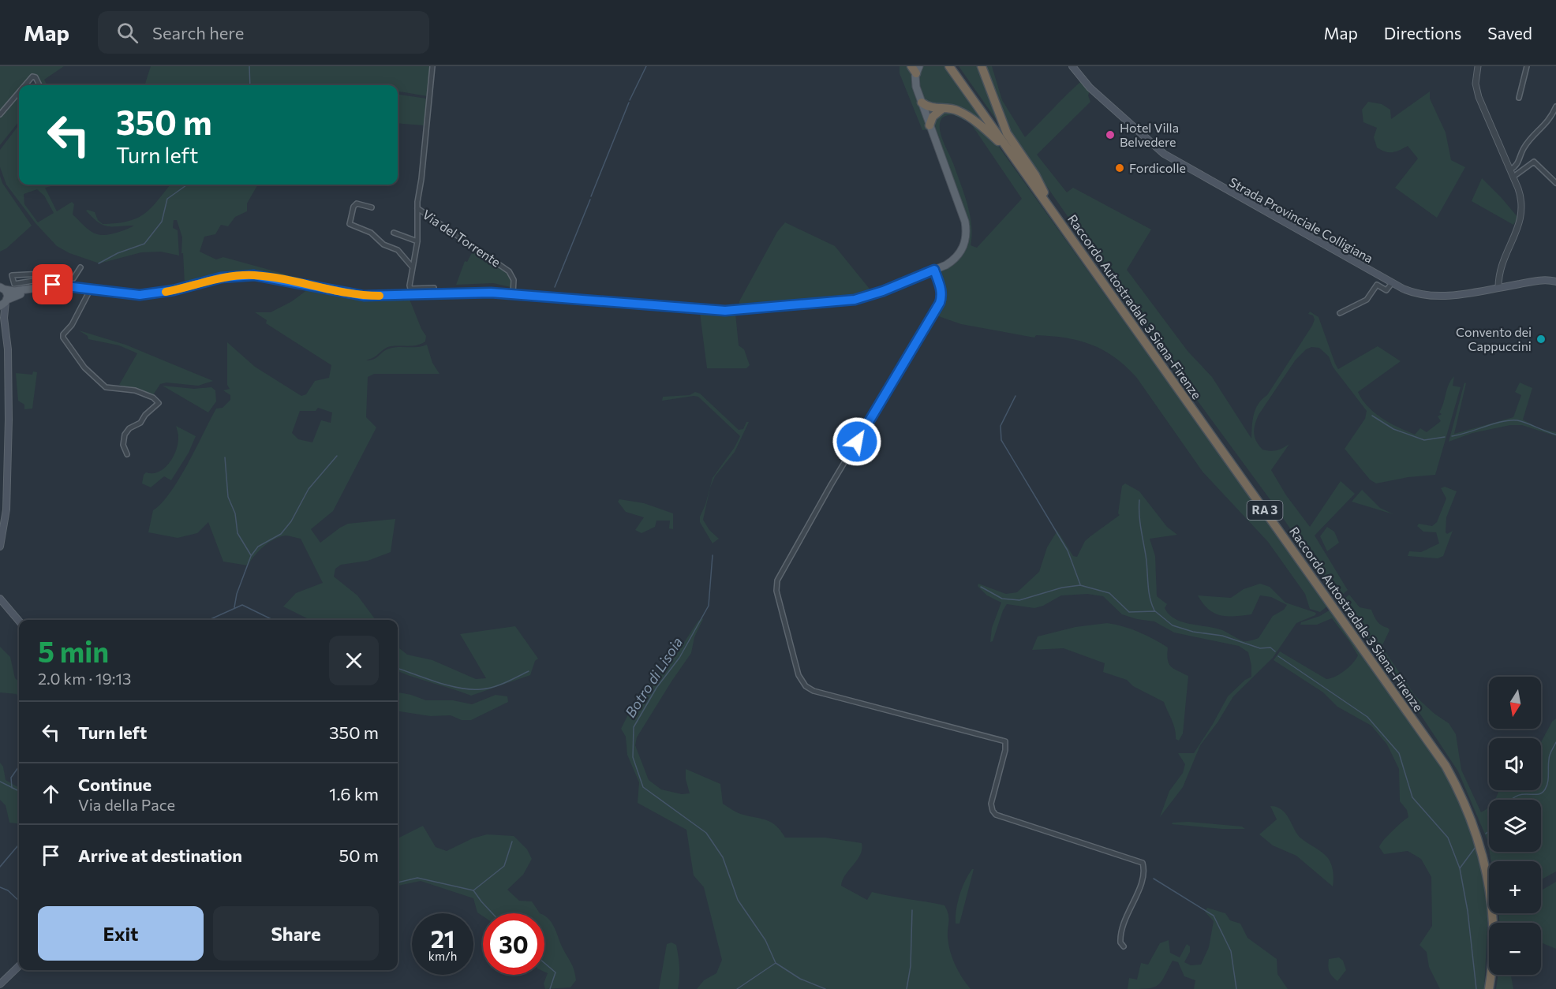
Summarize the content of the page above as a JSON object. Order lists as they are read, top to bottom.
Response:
{
  "streets": {
    "highway": ["Raccordo Autostradale 3 Siena-Firenze", "RA 3"],
    "main road": ["Strada Provinciale Colligiana"],
    "street": ["Via del Torrente"]
  },
  "water": ["Botro di Lisoia"],
  "places": ["Hotel Villa Belvedere", "Fordicolle", "Convento dei Cappuccini"],
  "north": "bottom",
  "page": {
    "header": "Map",
    "search": "Search here",
    "nav": ["Map", "Directions", "Saved"],
    "turn": ["350 m", "Turn left"],
    "heading": ["5 min", "2.0 km · 19:13"],
    "map_buttons": ["+", "−"],
    "list": [
      {
        "name": "Turn left",
        "value": "350 m"
      },
      {
        "name": "Continue",
        "note": "Via della Pace",
        "value": "1.6 km"
      },
      {
        "name": "Arrive at destination",
        "value": "50 m"
      }
    ],
    "buttons": ["Exit", "Share"],
    "speed": "21 km/h",
    "limit": "30"
  }
}
